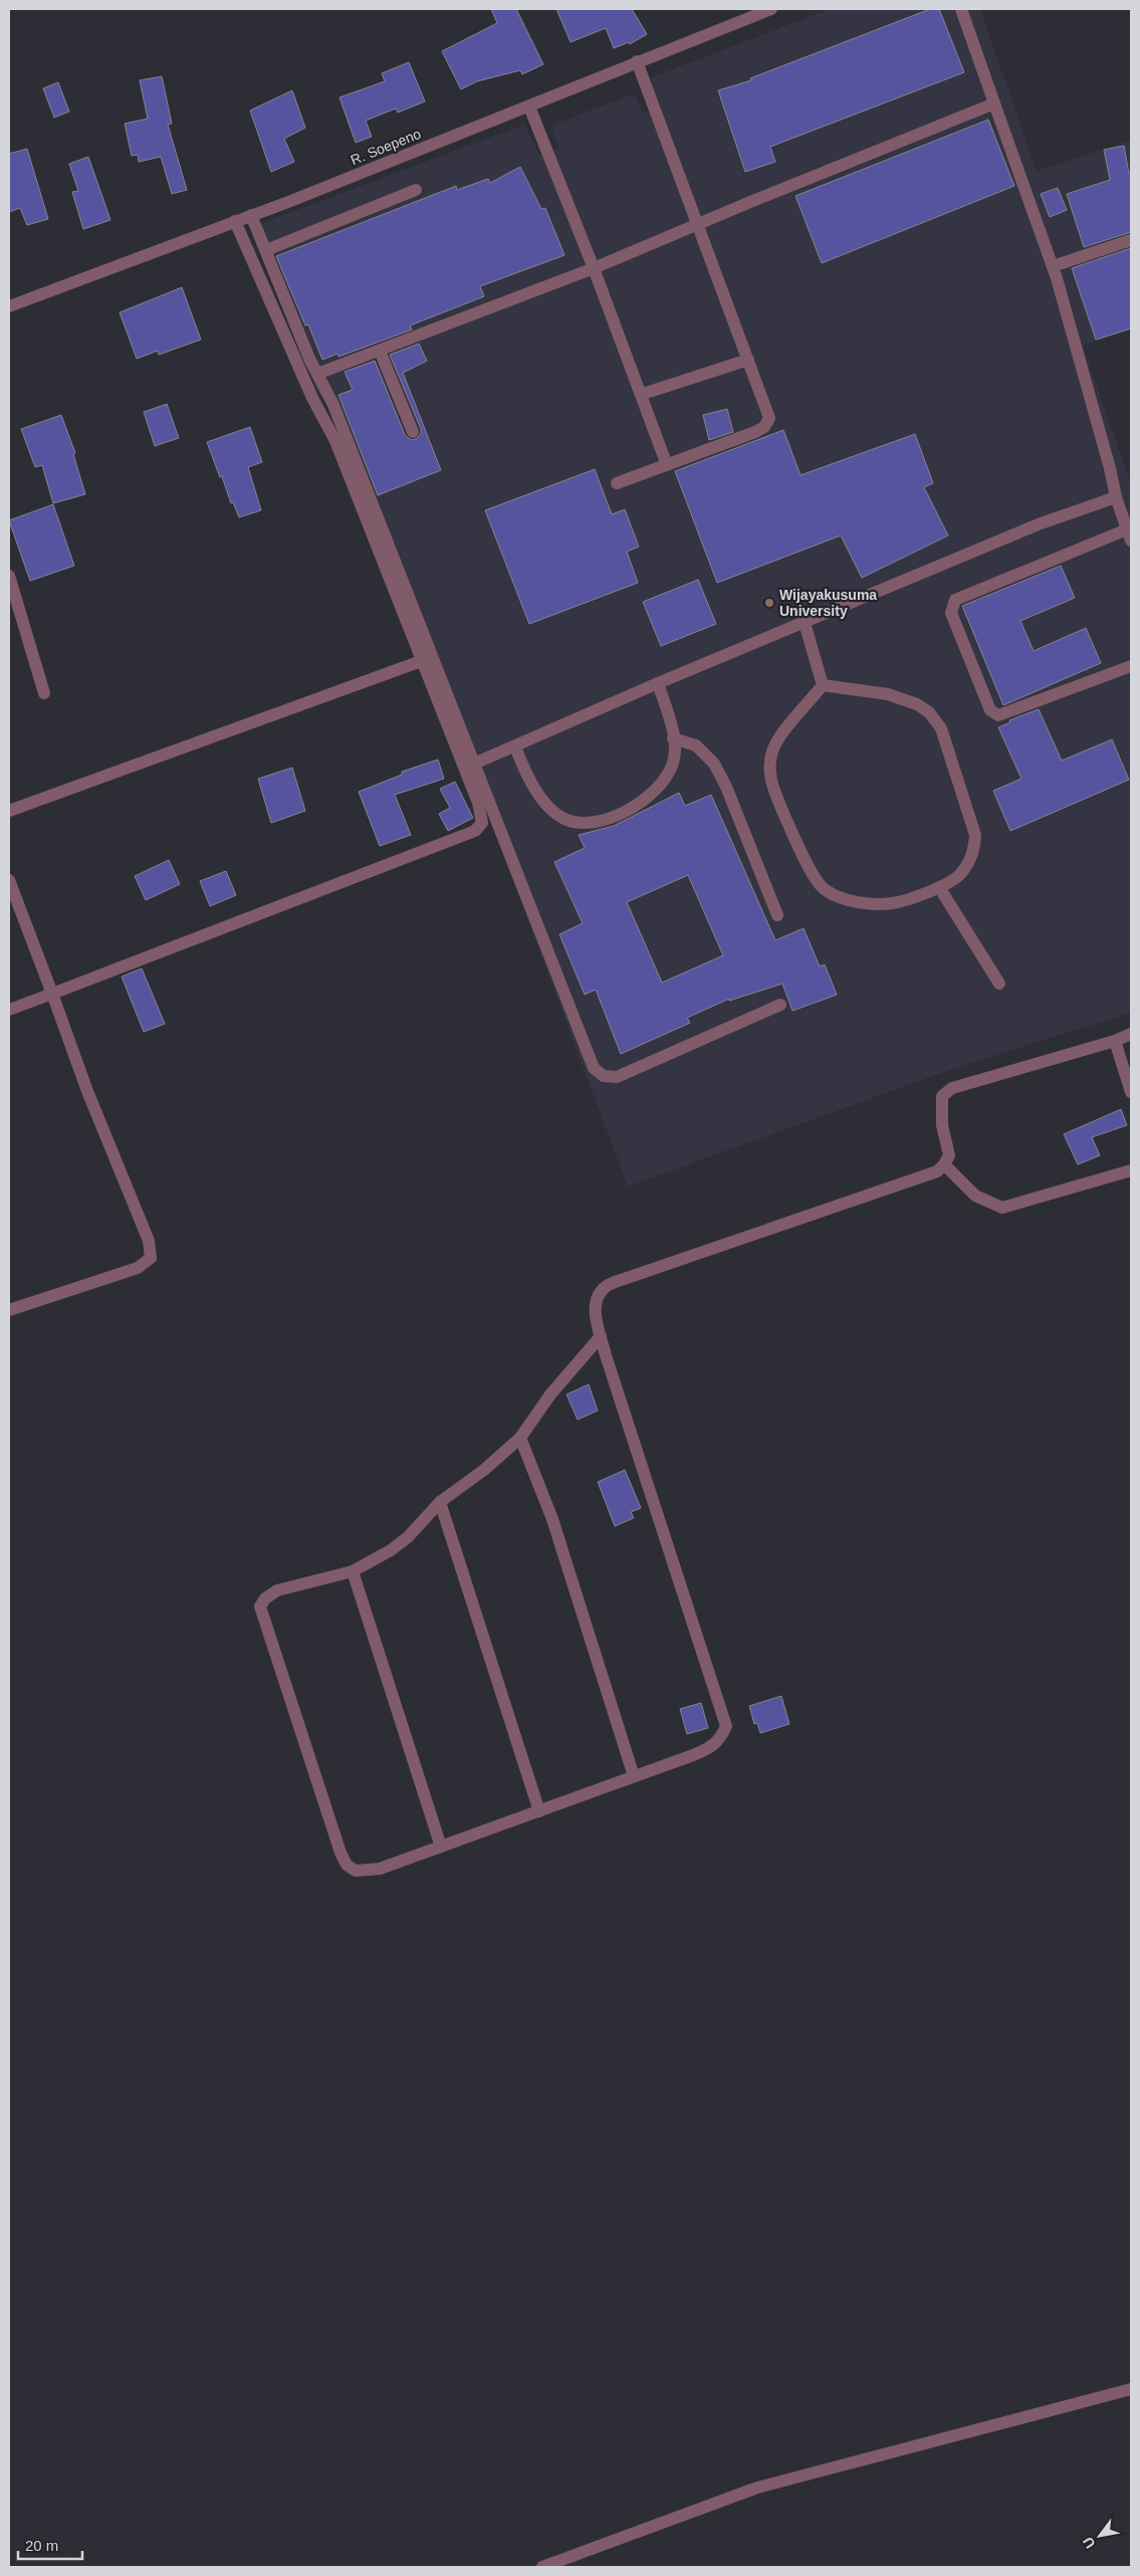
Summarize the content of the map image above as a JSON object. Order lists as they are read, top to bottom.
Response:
{
  "streets": {
    "street": ["R. Soepeno"]
  },
  "places": ["Wijayakusuma University"],
  "scale_bar": "20 m",
  "north": "bottom left"
}
